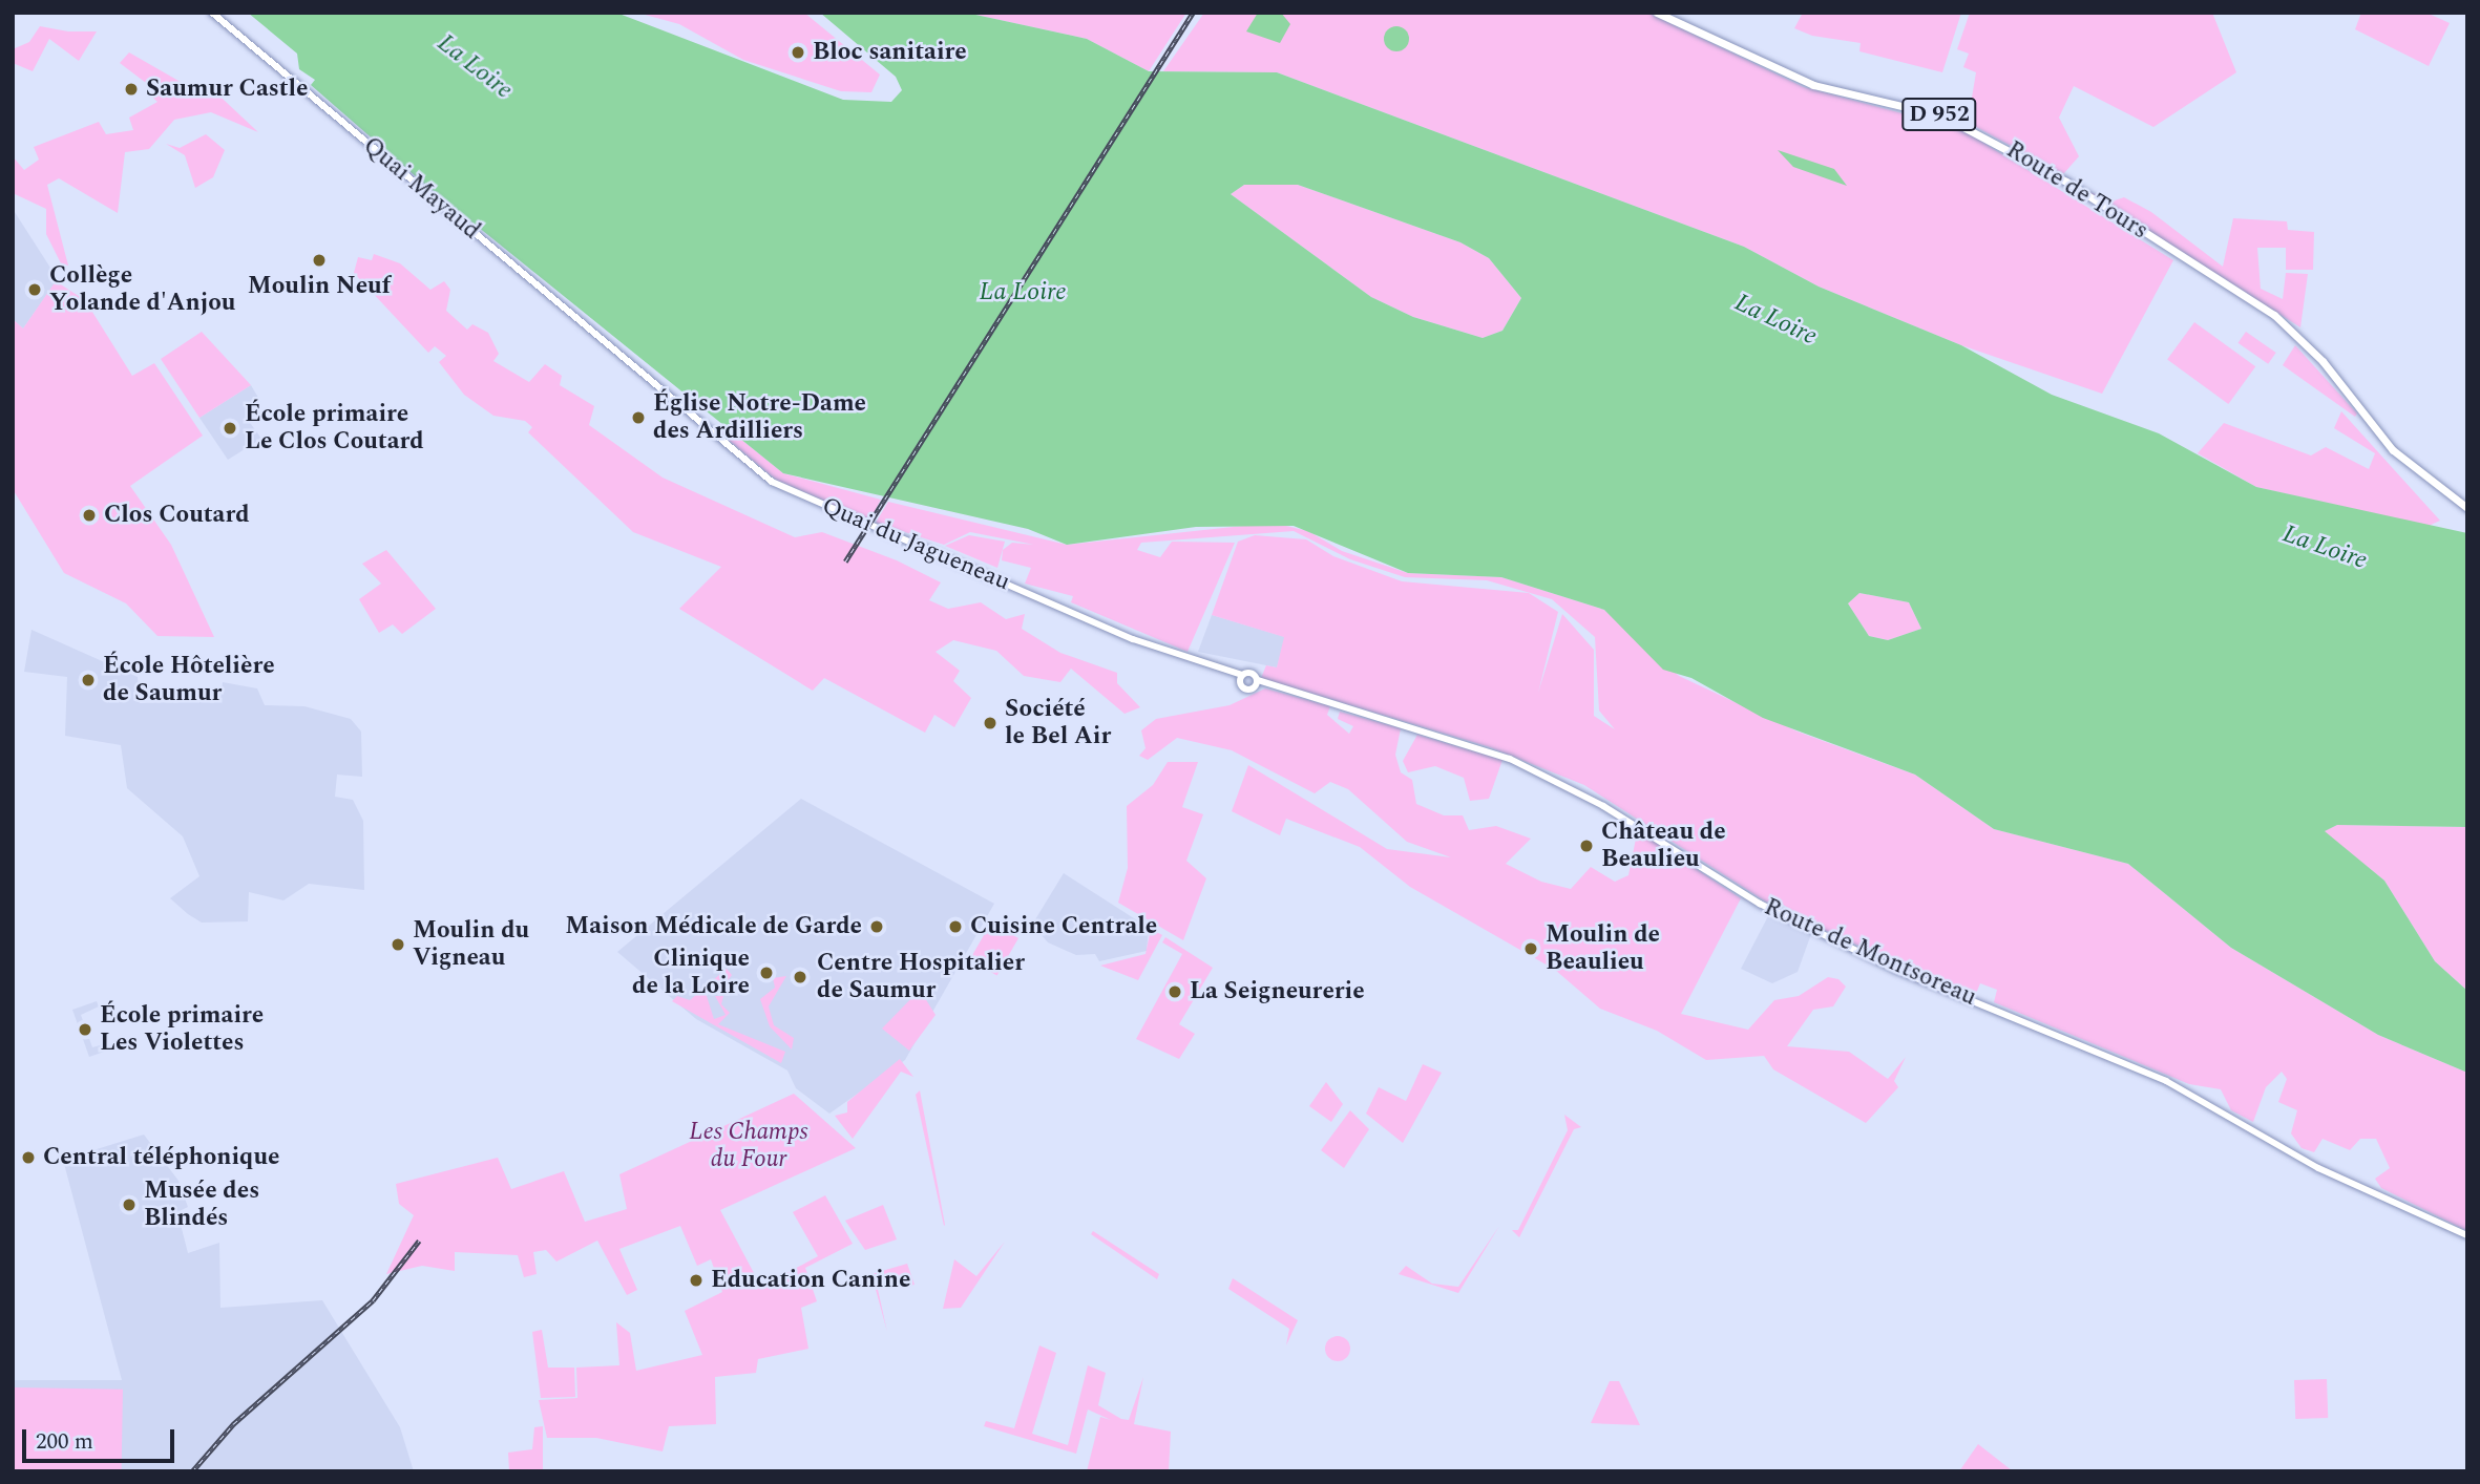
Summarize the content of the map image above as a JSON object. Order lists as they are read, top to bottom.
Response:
{
  "streets": {
    "main road": [
      "D 952",
      "Quai Mayaud",
      "Route de Tours",
      "Quai du Jagueneau",
      "Route de Montsoreau"
    ]
  },
  "crossings": [
    ["Quai Mayaud", "Quai du Jagueneau"]
  ],
  "water": ["La Loire"],
  "parks": ["Les Champs du Four"],
  "places": [
    "Bloc sanitaire",
    "Saumur Castle",
    "Moulin Neuf",
    "Collège Yolande d'Anjou",
    "Église Notre-Dame des Ardilliers",
    "École primaire Le Clos Coutard",
    "Clos Coutard",
    "École Hôtelière de Saumur",
    "Société le Bel Air",
    "Château de Beaulieu",
    "Maison Médicale de Garde",
    "Cuisine Centrale",
    "Moulin du Vigneau",
    "Moulin de Beaulieu",
    "Clinique de la Loire",
    "Centre Hospitalier de Saumur",
    "La Seigneurerie",
    "École primaire Les Violettes",
    "Central téléphonique",
    "Musée des Blindés",
    "Education Canine"
  ],
  "scale_bar": "200 m"
}
